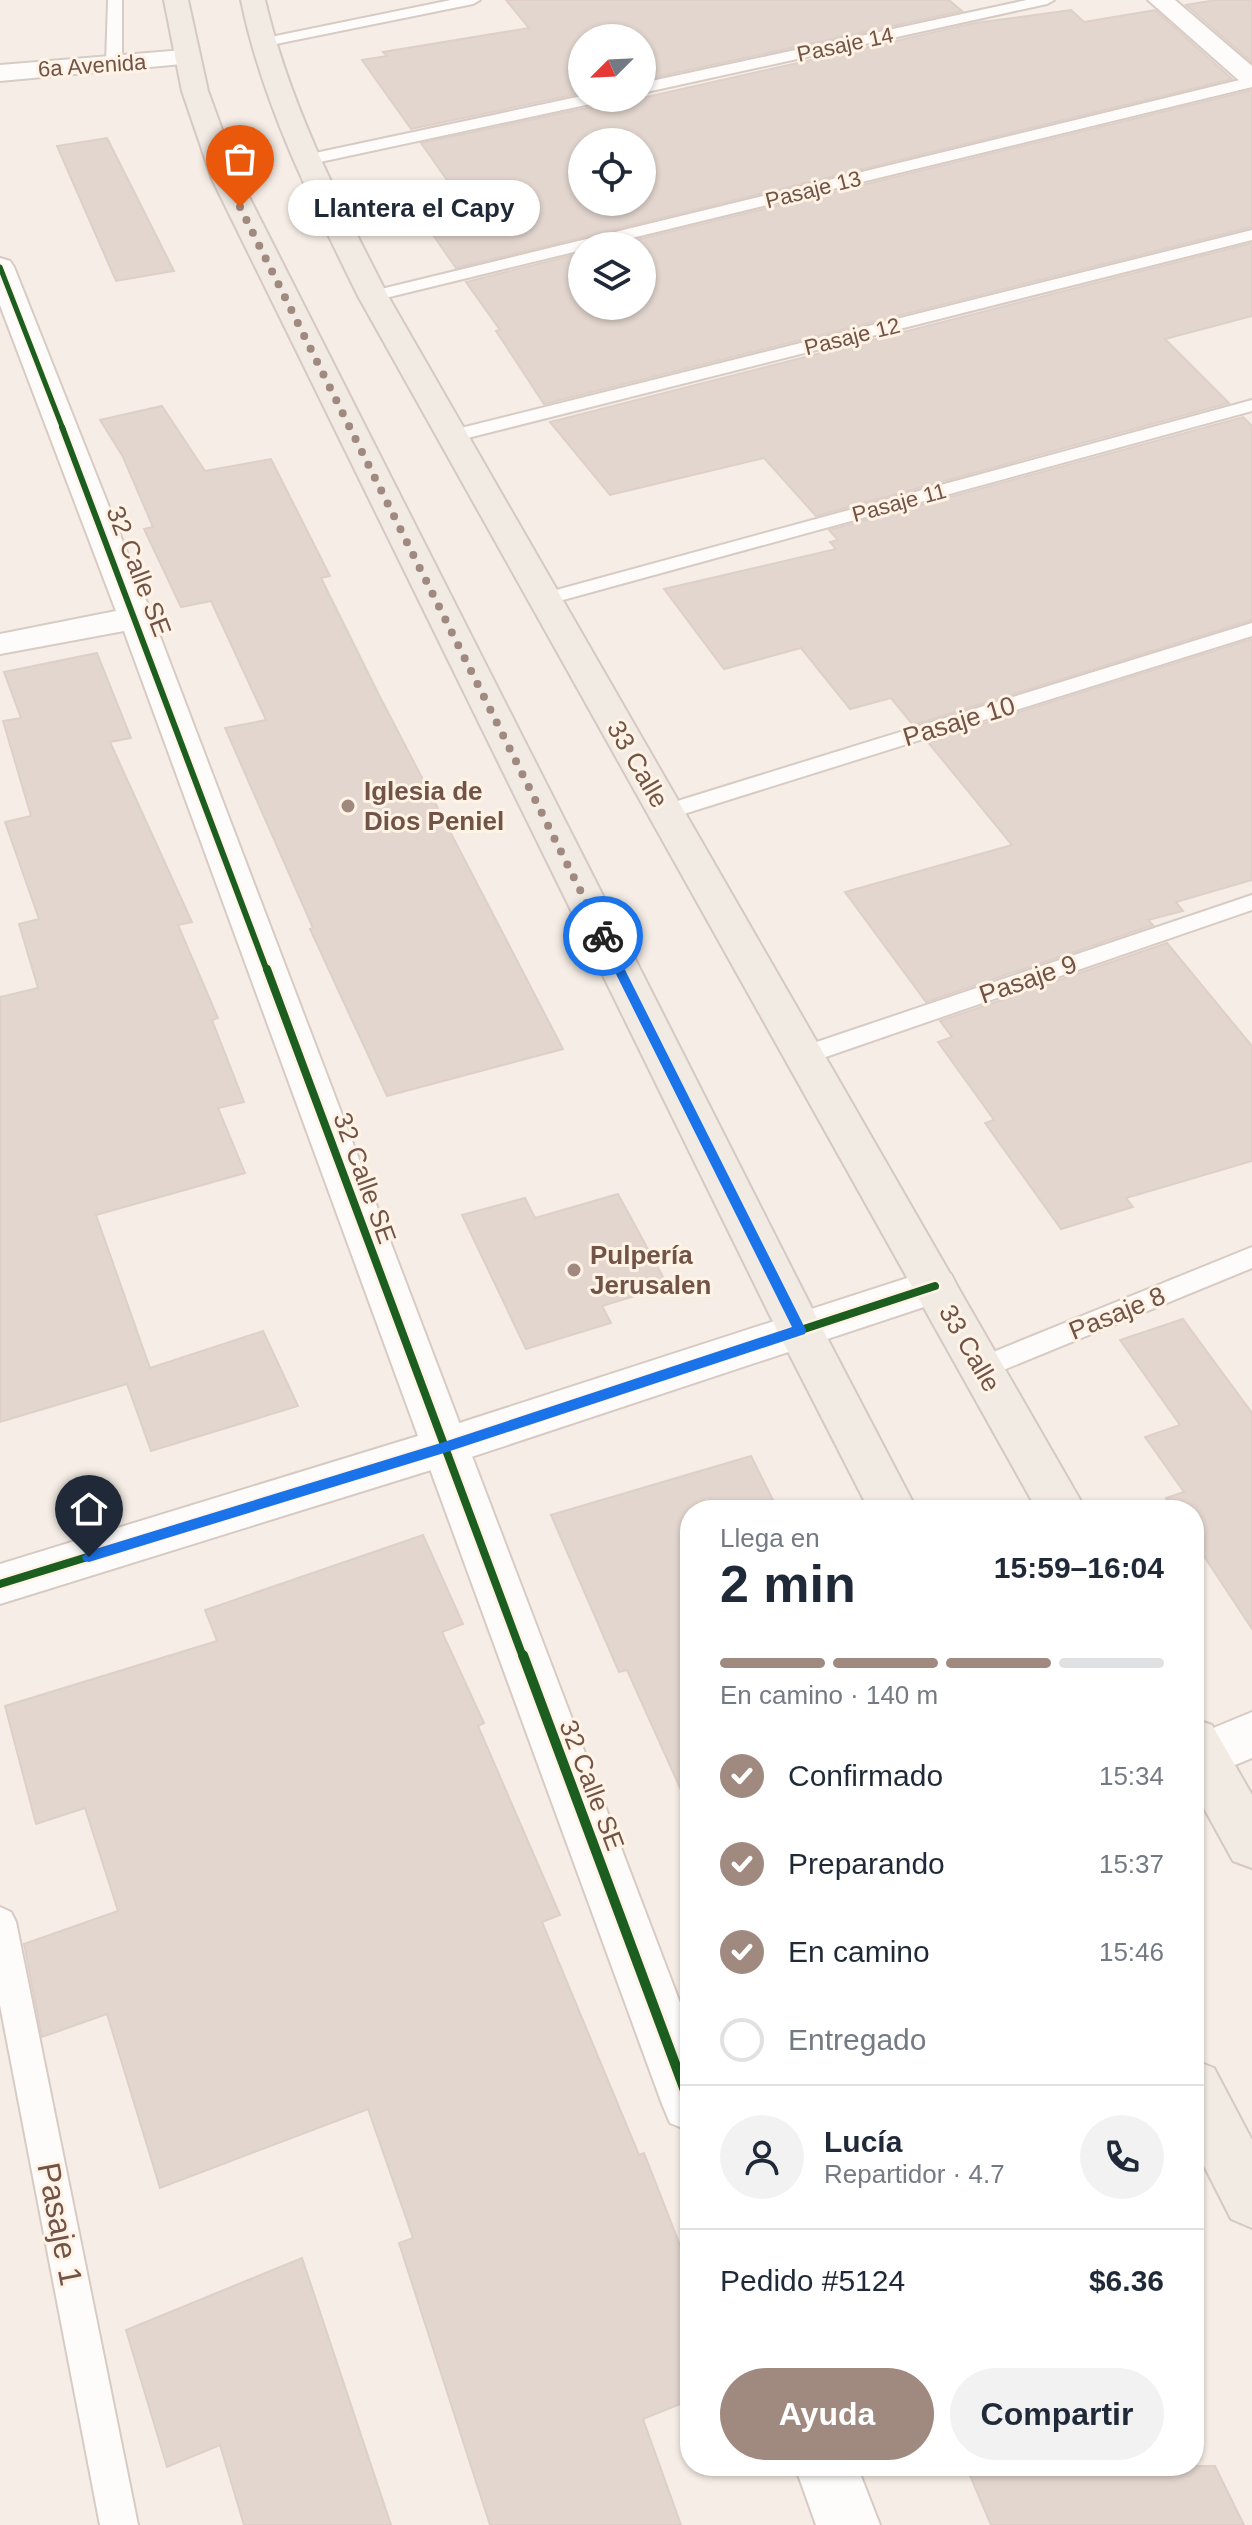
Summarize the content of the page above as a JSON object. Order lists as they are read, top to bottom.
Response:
{
  "streets": {
    "main road": ["33 Calle"],
    "street": ["6a Avenida", "32 Calle SE"],
    "lane": [
      "Pasaje 14",
      "Pasaje 13",
      "Pasaje 12",
      "Pasaje 11",
      "Pasaje 10",
      "Pasaje 9",
      "Pasaje 8",
      "Pasaje 1"
    ]
  },
  "crossings": [
    ["Pasaje 13", "33 Calle"],
    ["Pasaje 12", "33 Calle"],
    ["Pasaje 11", "33 Calle"],
    ["Pasaje 10", "33 Calle"],
    ["33 Calle", "Pasaje 9"],
    ["33 Calle", "Pasaje 8"]
  ],
  "places": ["Llantera el Capy", "Iglesia de Dios Peniel", "Pulpería Jerusalen"],
  "north": "bottom left",
  "page": {
    "bubble": "Llantera el Capy",
    "heading": ["2 min", "Llega en", "15:59–16:04"],
    "panel": [
      "Lucía",
      "Repartidor · 4.7",
      "Pedido #5124",
      "$6.36"
    ],
    "bar": "En camino · 140 m",
    "list": [
      ["Confirmado", "15:34"],
      ["Preparando", "15:37"],
      ["En camino", "15:46"],
      "Entregado"
    ],
    "buttons": ["Ayuda", "Compartir"]
  }
}
